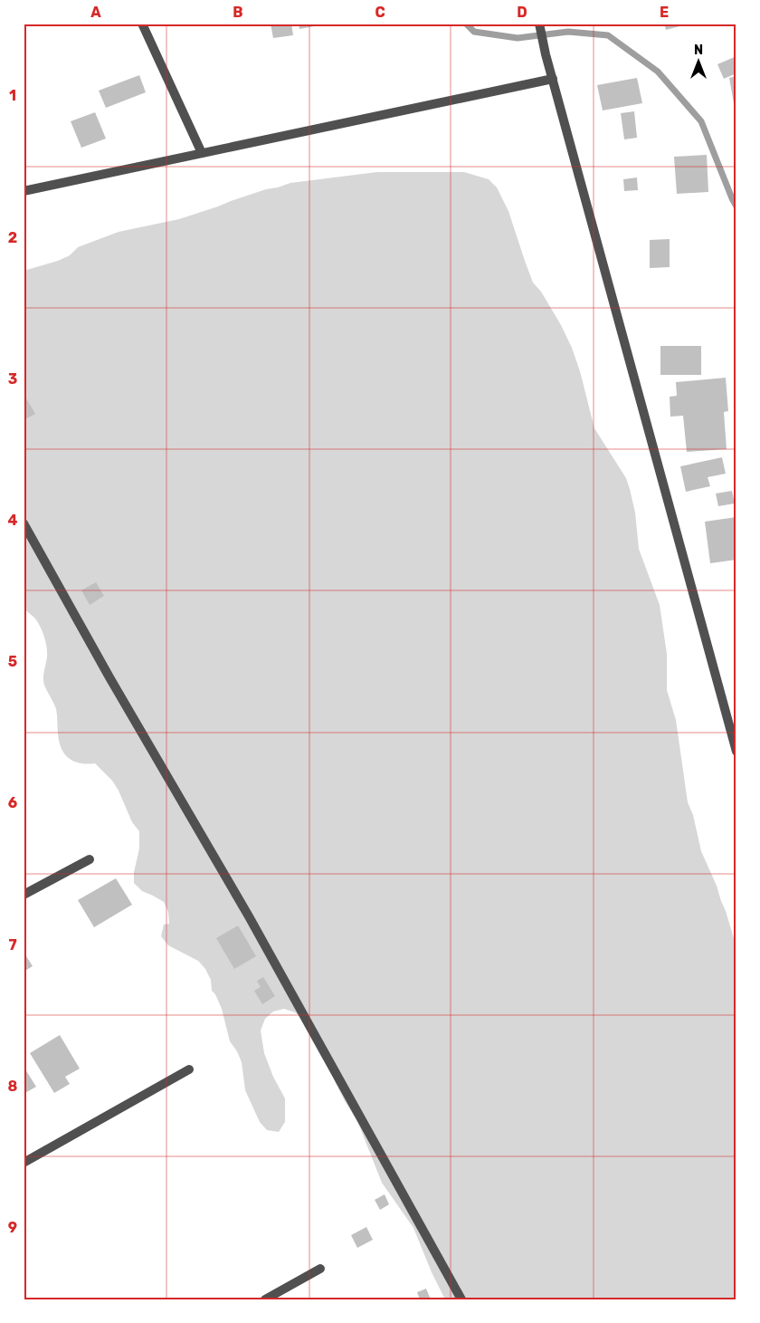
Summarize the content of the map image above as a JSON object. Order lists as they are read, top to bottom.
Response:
{
  "north": "top",
  "grid": {
    "columns": [
      "A",
      "B",
      "C",
      "D",
      "E"
    ],
    "rows": [
      "1",
      "2",
      "3",
      "4",
      "5",
      "6",
      "7",
      "8",
      "9"
    ]
  }
}
